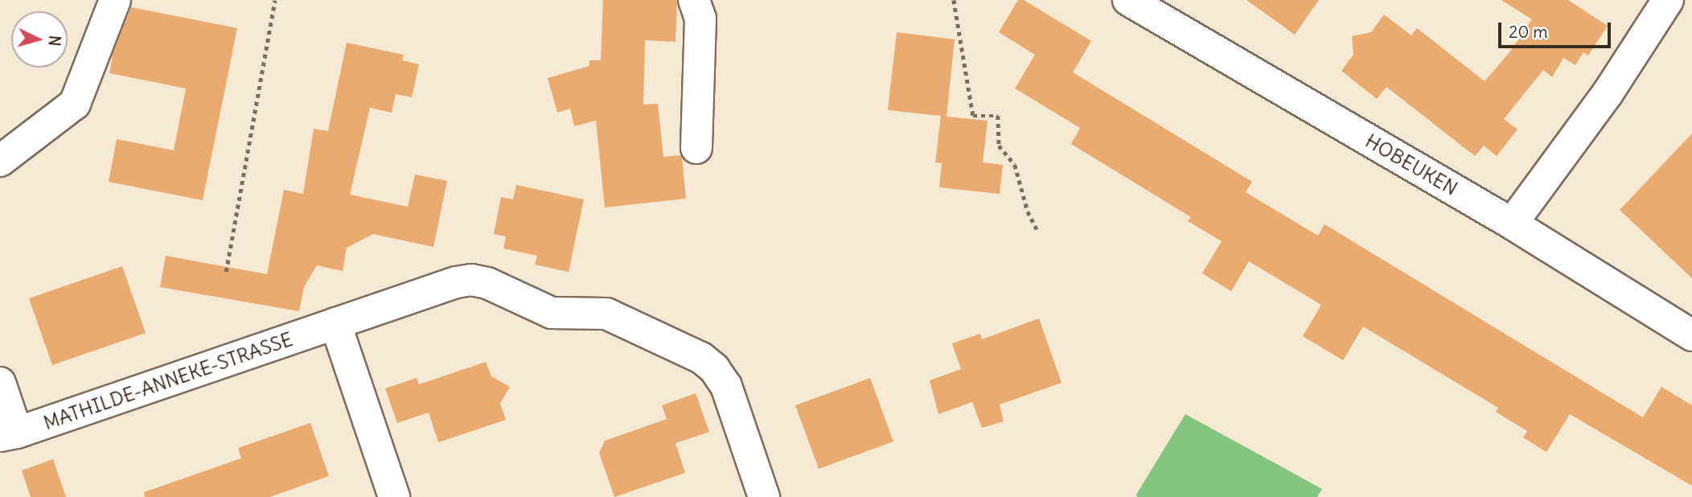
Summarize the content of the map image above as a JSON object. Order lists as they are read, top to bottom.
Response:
{
  "streets": {
    "street": ["HOBEUKEN", "MATHILDE-ANNEKE-STRASSE"]
  },
  "scale_bar": "20 m",
  "north": "right"
}
